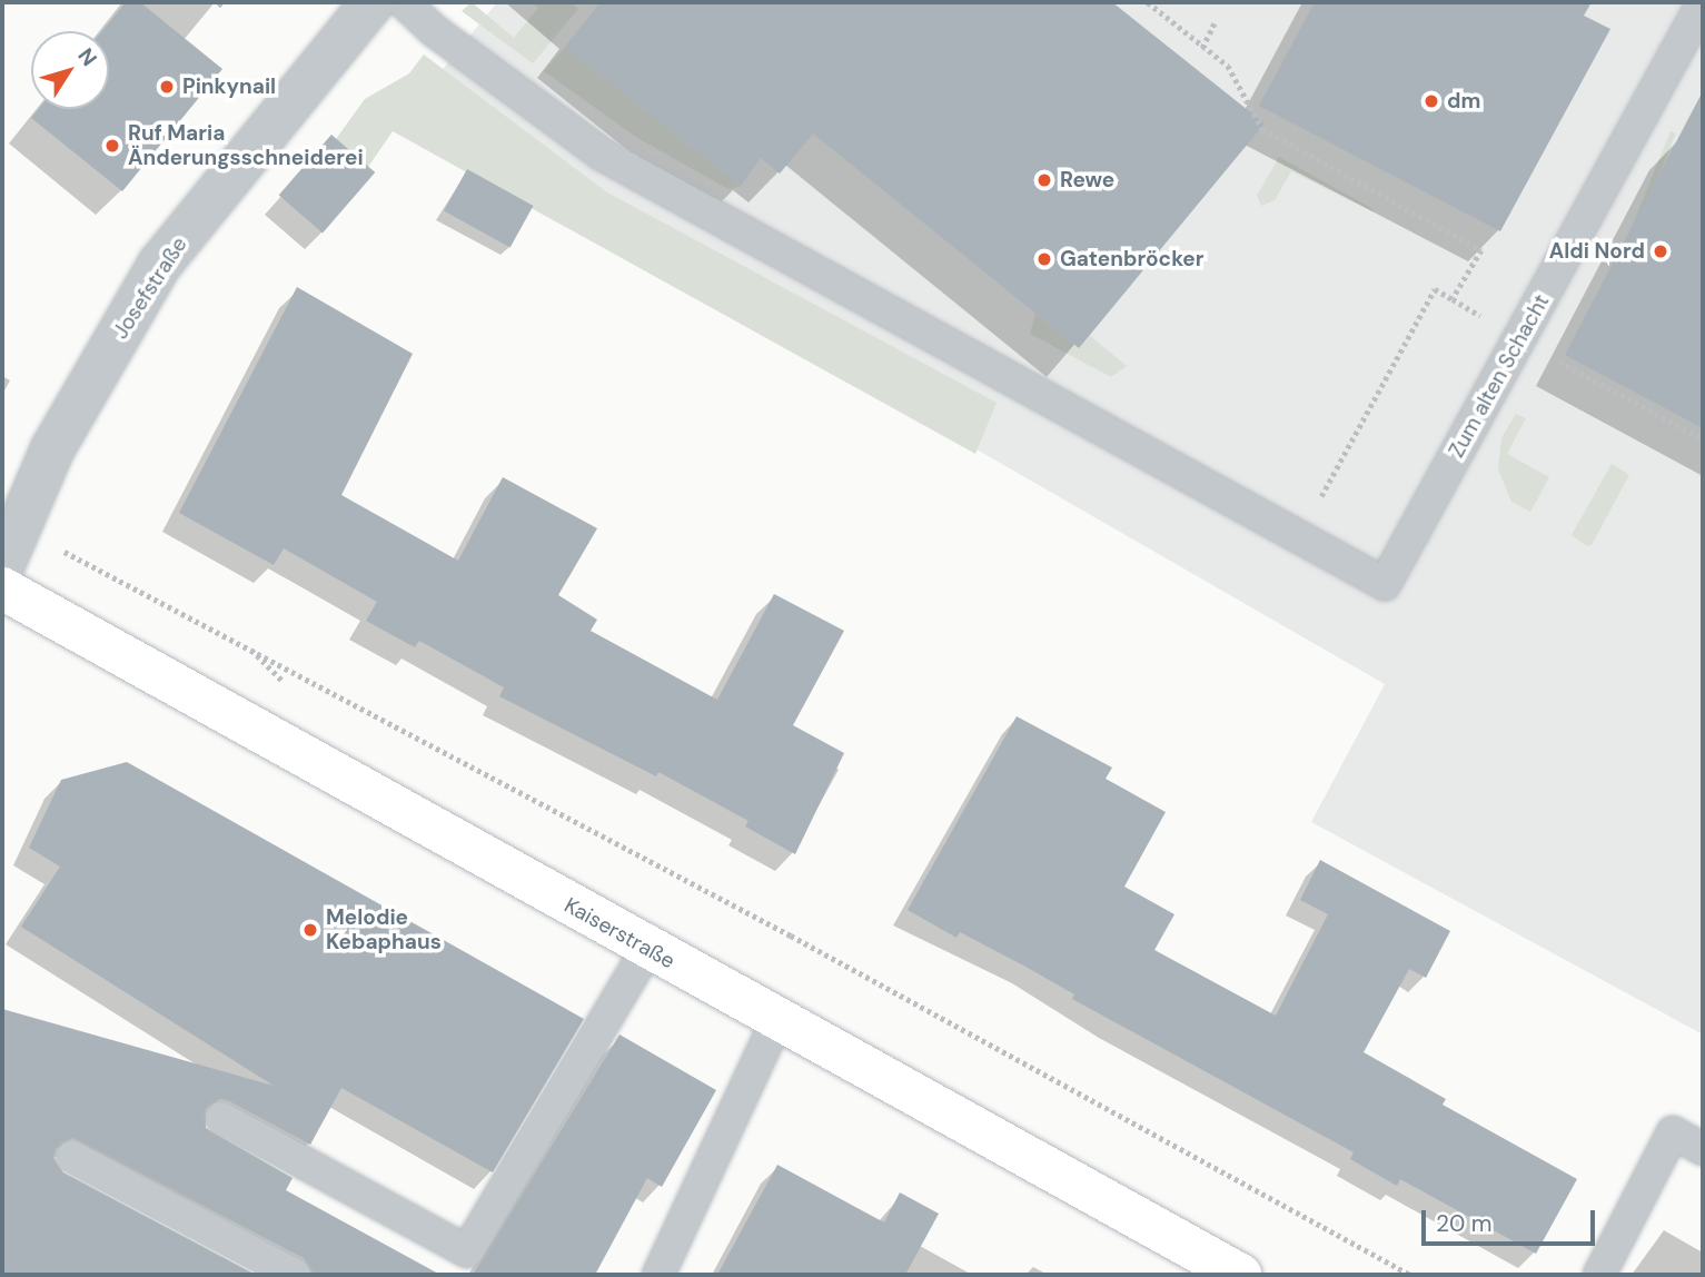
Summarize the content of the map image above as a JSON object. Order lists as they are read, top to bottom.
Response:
{
  "streets": {
    "main road": ["Kaiserstraße"],
    "street": ["Josefstraße"],
    "lane": ["Zum alten Schacht"]
  },
  "places": [
    "Pinkynail",
    "dm",
    "Ruf Maria Änderungsschneiderei",
    "Rewe",
    "Aldi Nord",
    "Gatenbröcker",
    "Melodie Kebaphaus"
  ],
  "scale_bar": "20 m",
  "north": "top right"
}
